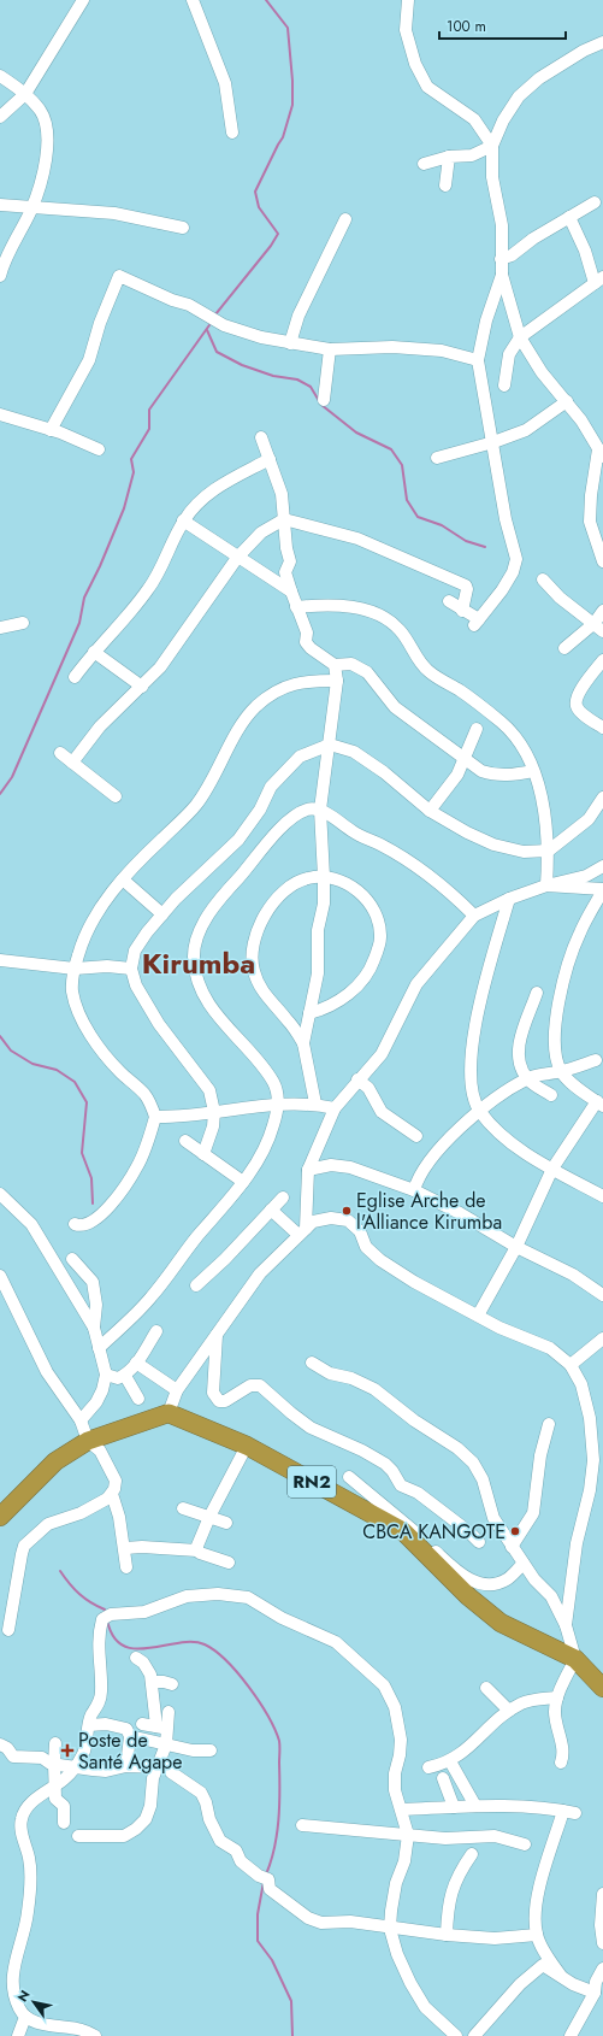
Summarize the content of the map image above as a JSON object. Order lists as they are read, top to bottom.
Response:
{
  "streets": {
    "highway": ["RN2"]
  },
  "districts": ["Kirumba"],
  "places": {
    "other": ["Eglise Arche de l'Alliance Kirumba", "CBCA KANGOTE"],
    "health": ["Poste de Santé Agape"]
  },
  "scale_bar": "100 m",
  "north": "top left"
}
